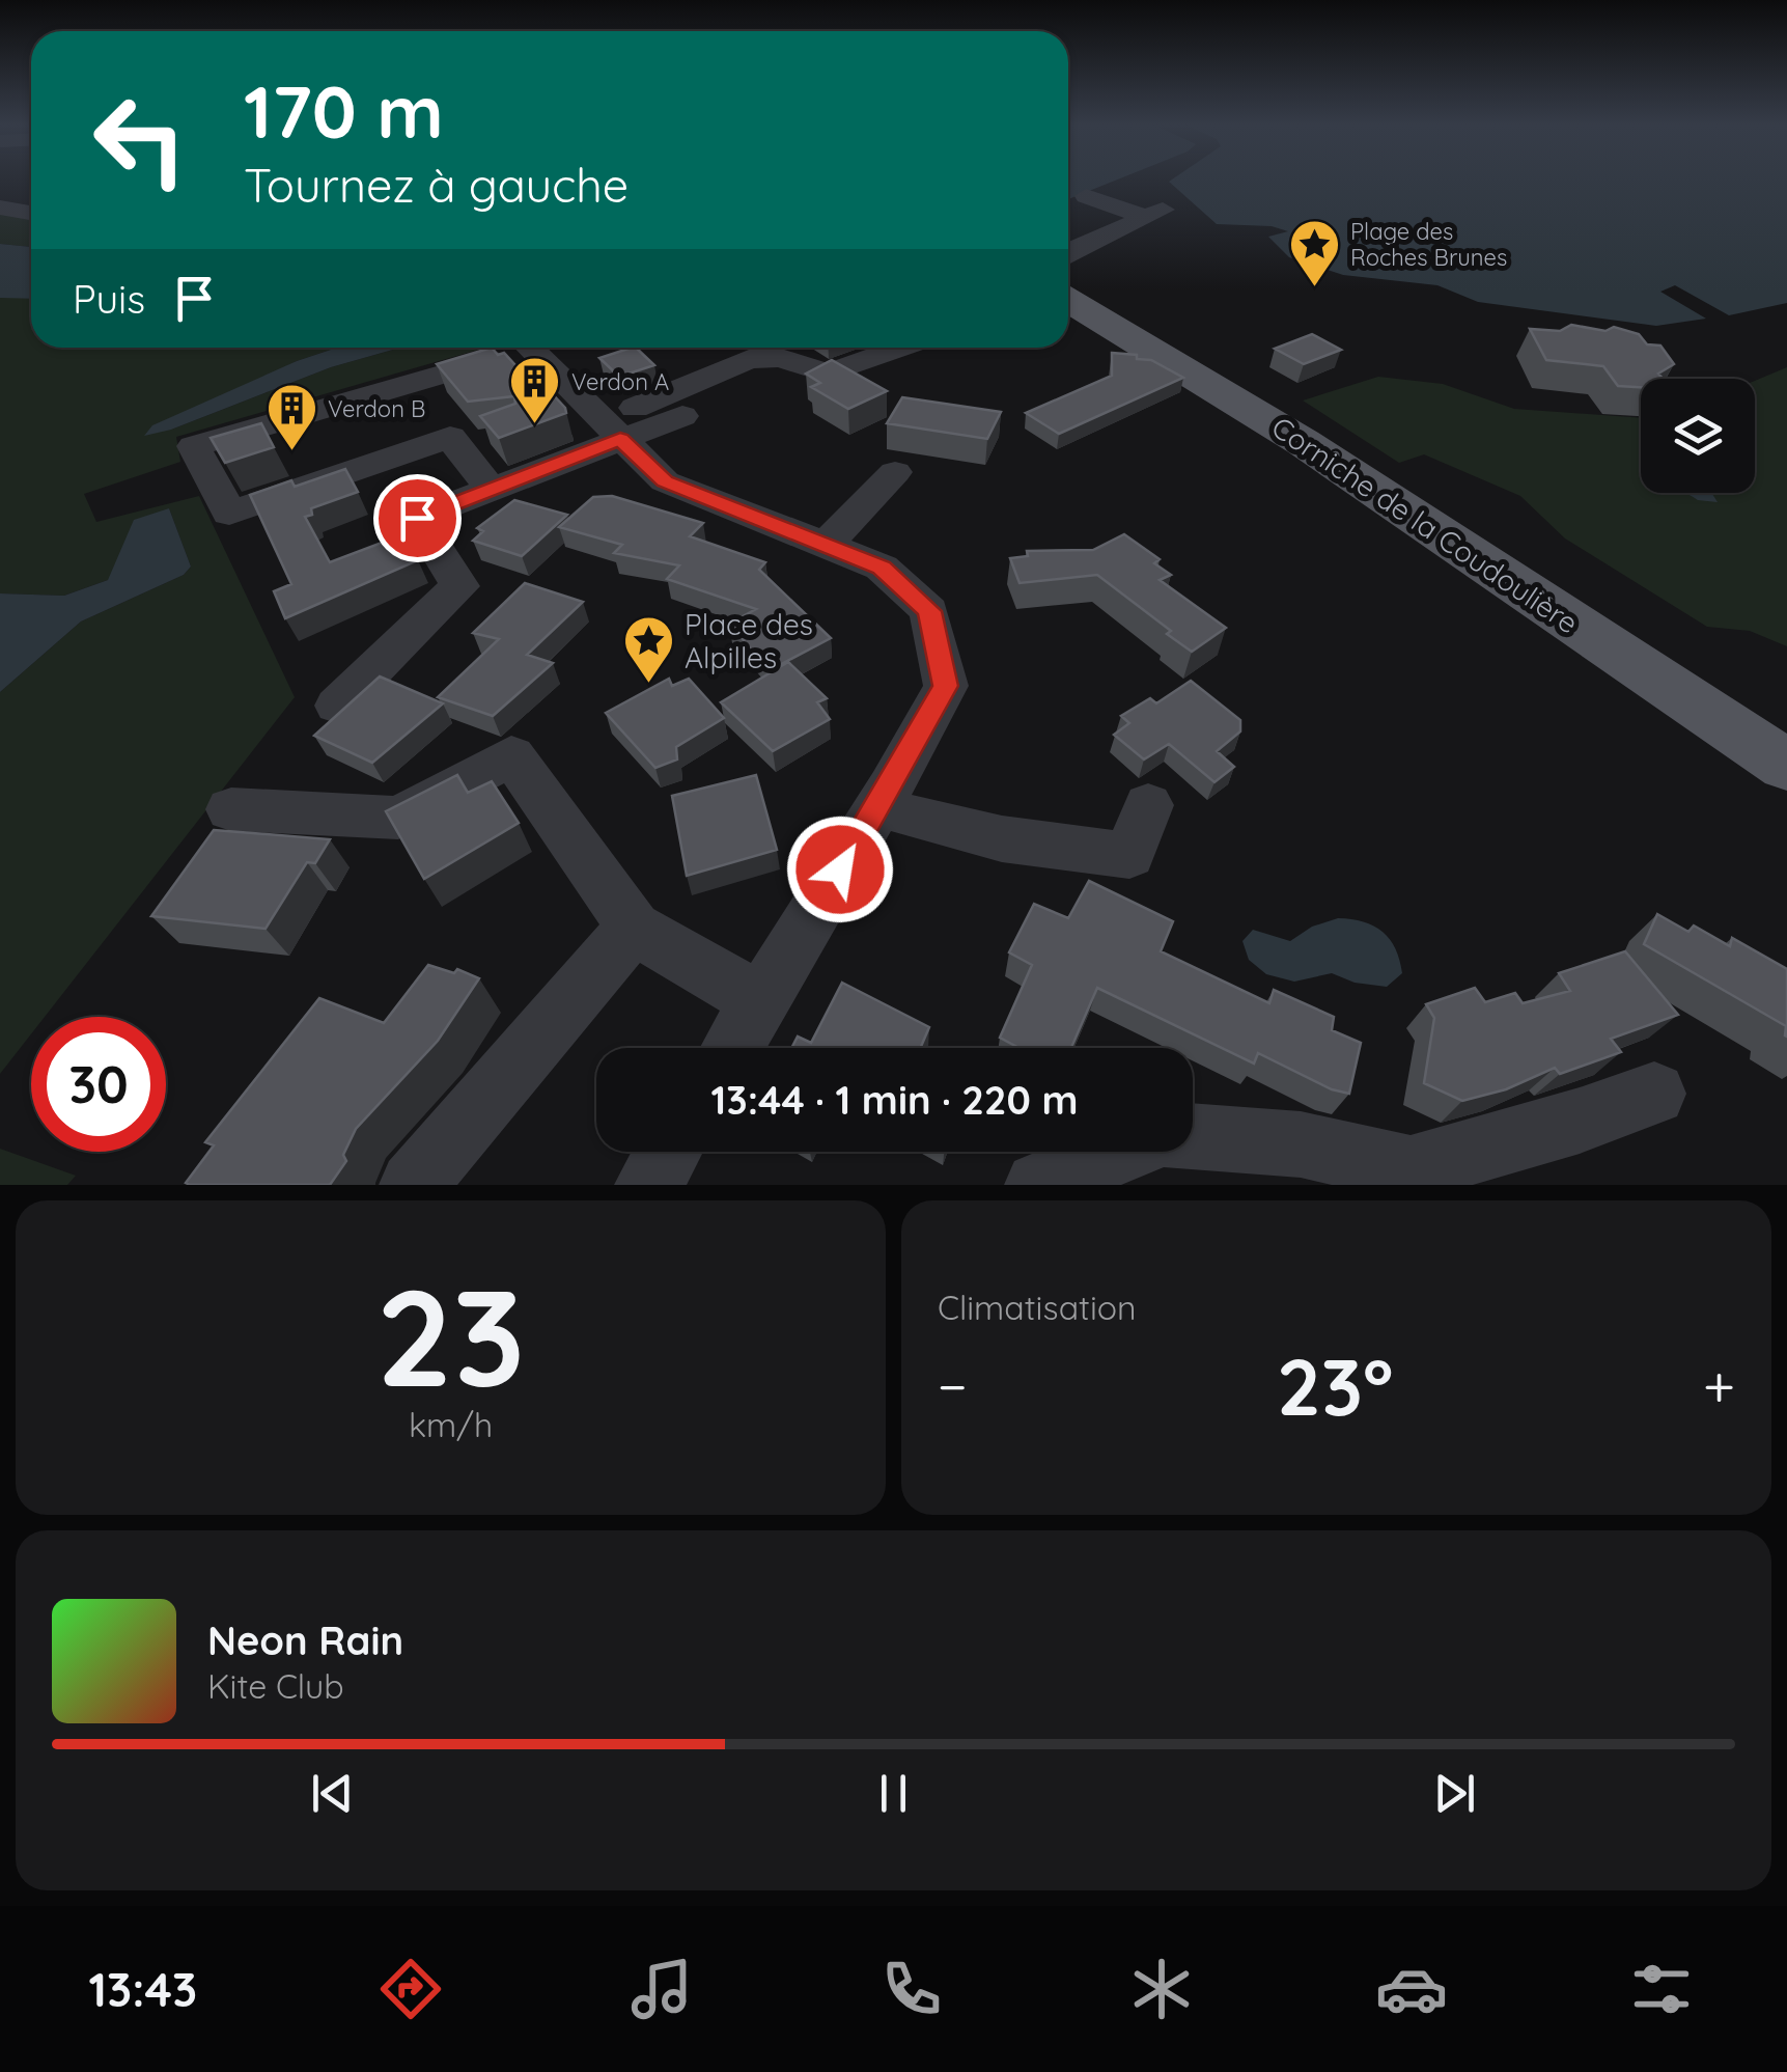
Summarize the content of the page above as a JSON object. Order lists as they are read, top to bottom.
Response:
{
  "streets": {
    "main road": ["Corniche de la Coudoulière"]
  },
  "places": {
    "place": ["Plage des Roches Brunes", "Place des Alpilles"],
    "building": ["Verdon A", "Verdon B"]
  },
  "page": {
    "turn": ["170 m", "Tournez à gauche"],
    "then": "Puis",
    "limit": "30",
    "trip": "13:44 · 1 min · 220 m",
    "tile": [
      ["23", "km/h"],
      "Climatisation"
    ],
    "heat": ["−", "23°", "+"],
    "song": ["Neon Rain", "Kite Club"],
    "tabs": "13:43"
  }
}
